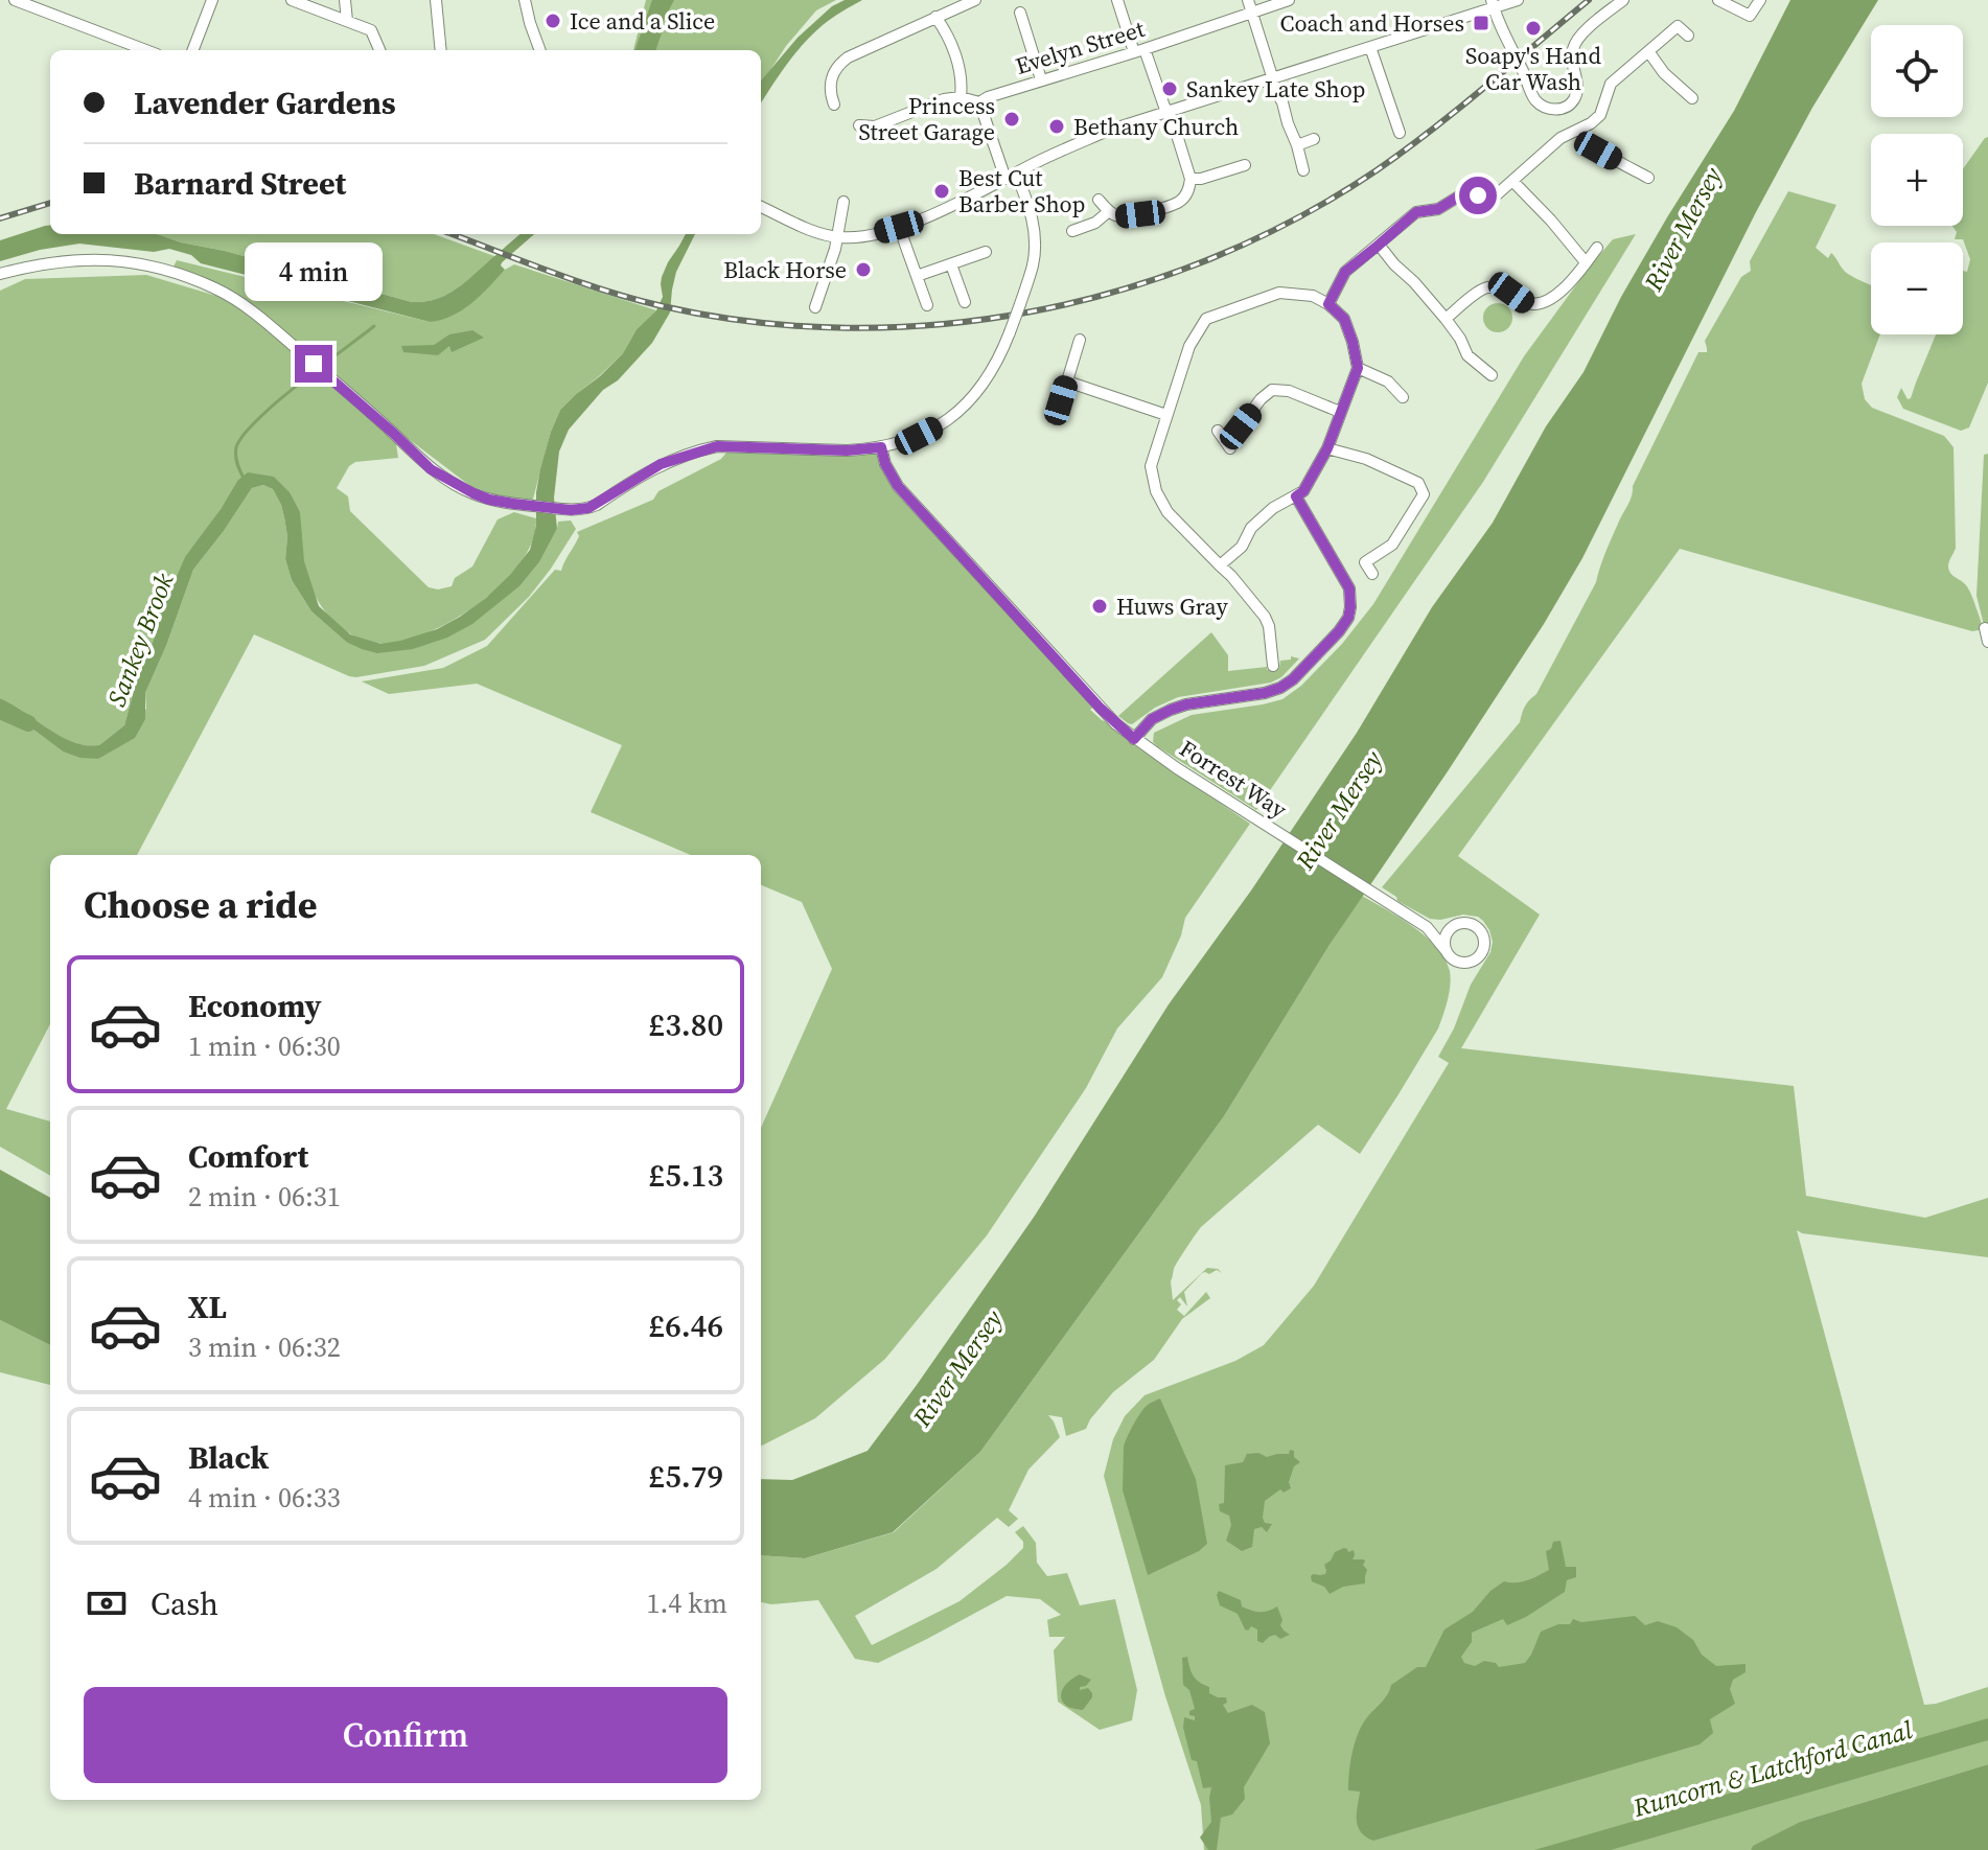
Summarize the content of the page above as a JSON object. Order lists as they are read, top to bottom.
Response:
{
  "streets": {
    "street": ["Evelyn Street", "Forrest Way"]
  },
  "water": ["River Mersey", "Sankey Brook", "Runcorn & Latchford Canal"],
  "places": {
    "other": [
      "Ice and a Slice",
      "Soapy's Hand Car Wash",
      "Sankey Late Shop",
      "Princess Street Garage",
      "Bethany Church",
      "Best Cut Barber Shop",
      "Black Horse",
      "Huws Gray"
    ],
    "transit": ["Coach and Horses"]
  },
  "page": {
    "map_buttons": ["+", "−"],
    "banner": ["Lavender Gardens", "Barnard Street"],
    "bubble": "4 min",
    "heading": "Choose a ride",
    "list": [
      {
        "name": "Economy",
        "note": "1 min · 06:30",
        "value": "£3.80"
      },
      {
        "name": "Comfort",
        "note": "2 min · 06:31",
        "value": "£5.13"
      },
      {
        "name": "XL",
        "note": "3 min · 06:32",
        "value": "£6.46"
      },
      {
        "name": "Black",
        "note": "4 min · 06:33",
        "value": "£5.79"
      }
    ],
    "pay": ["Cash", "1.4 km"],
    "buttons": "Confirm"
  }
}
